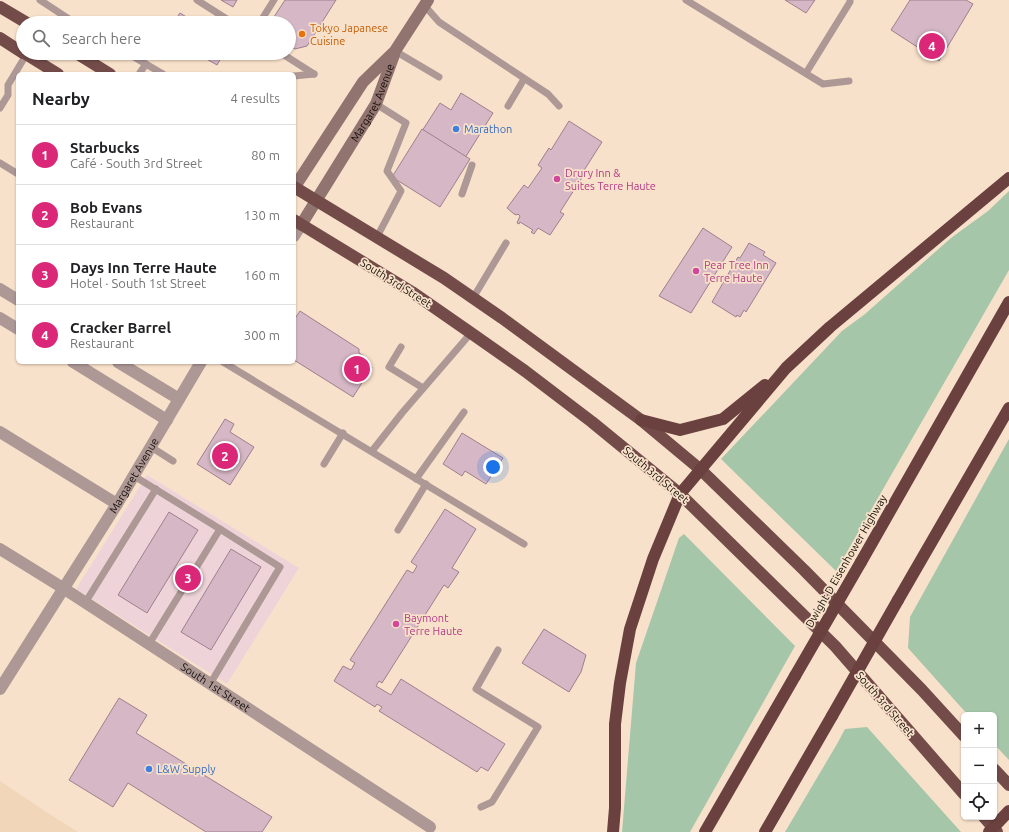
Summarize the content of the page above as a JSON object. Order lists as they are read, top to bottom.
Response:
{
  "streets": {
    "highway": ["South 3rd Street", "Dwight D Eisenhower Highway"],
    "main road": ["Margaret Avenue"],
    "street": ["South 1st Street"]
  },
  "crossings": [
    ["Margaret Avenue", "South 3rd Street"],
    ["Margaret Avenue", "South 1st Street"]
  ],
  "places": [
    "Tokyo Japanese Cuisine",
    "Marathon",
    "Drury Inn & Suites Terre Haute",
    "Pear Tree Inn Terre Haute",
    "Baymont Terre Haute",
    "L&W Supply"
  ],
  "page": {
    "search": "Search here",
    "pins": [
      "4",
      "1",
      "2",
      "3"
    ],
    "heading": ["Nearby", "4 results"],
    "list": [
      {
        "mark": "1",
        "name": "Starbucks",
        "note": "Café · South 3rd Street",
        "value": "80 m"
      },
      {
        "mark": "2",
        "name": "Bob Evans",
        "note": "Restaurant",
        "value": "130 m"
      },
      {
        "mark": "3",
        "name": "Days Inn Terre Haute",
        "note": "Hotel · South 1st Street",
        "value": "160 m"
      },
      {
        "mark": "4",
        "name": "Cracker Barrel",
        "note": "Restaurant",
        "value": "300 m"
      }
    ],
    "map_buttons": ["+", "−"]
  }
}
